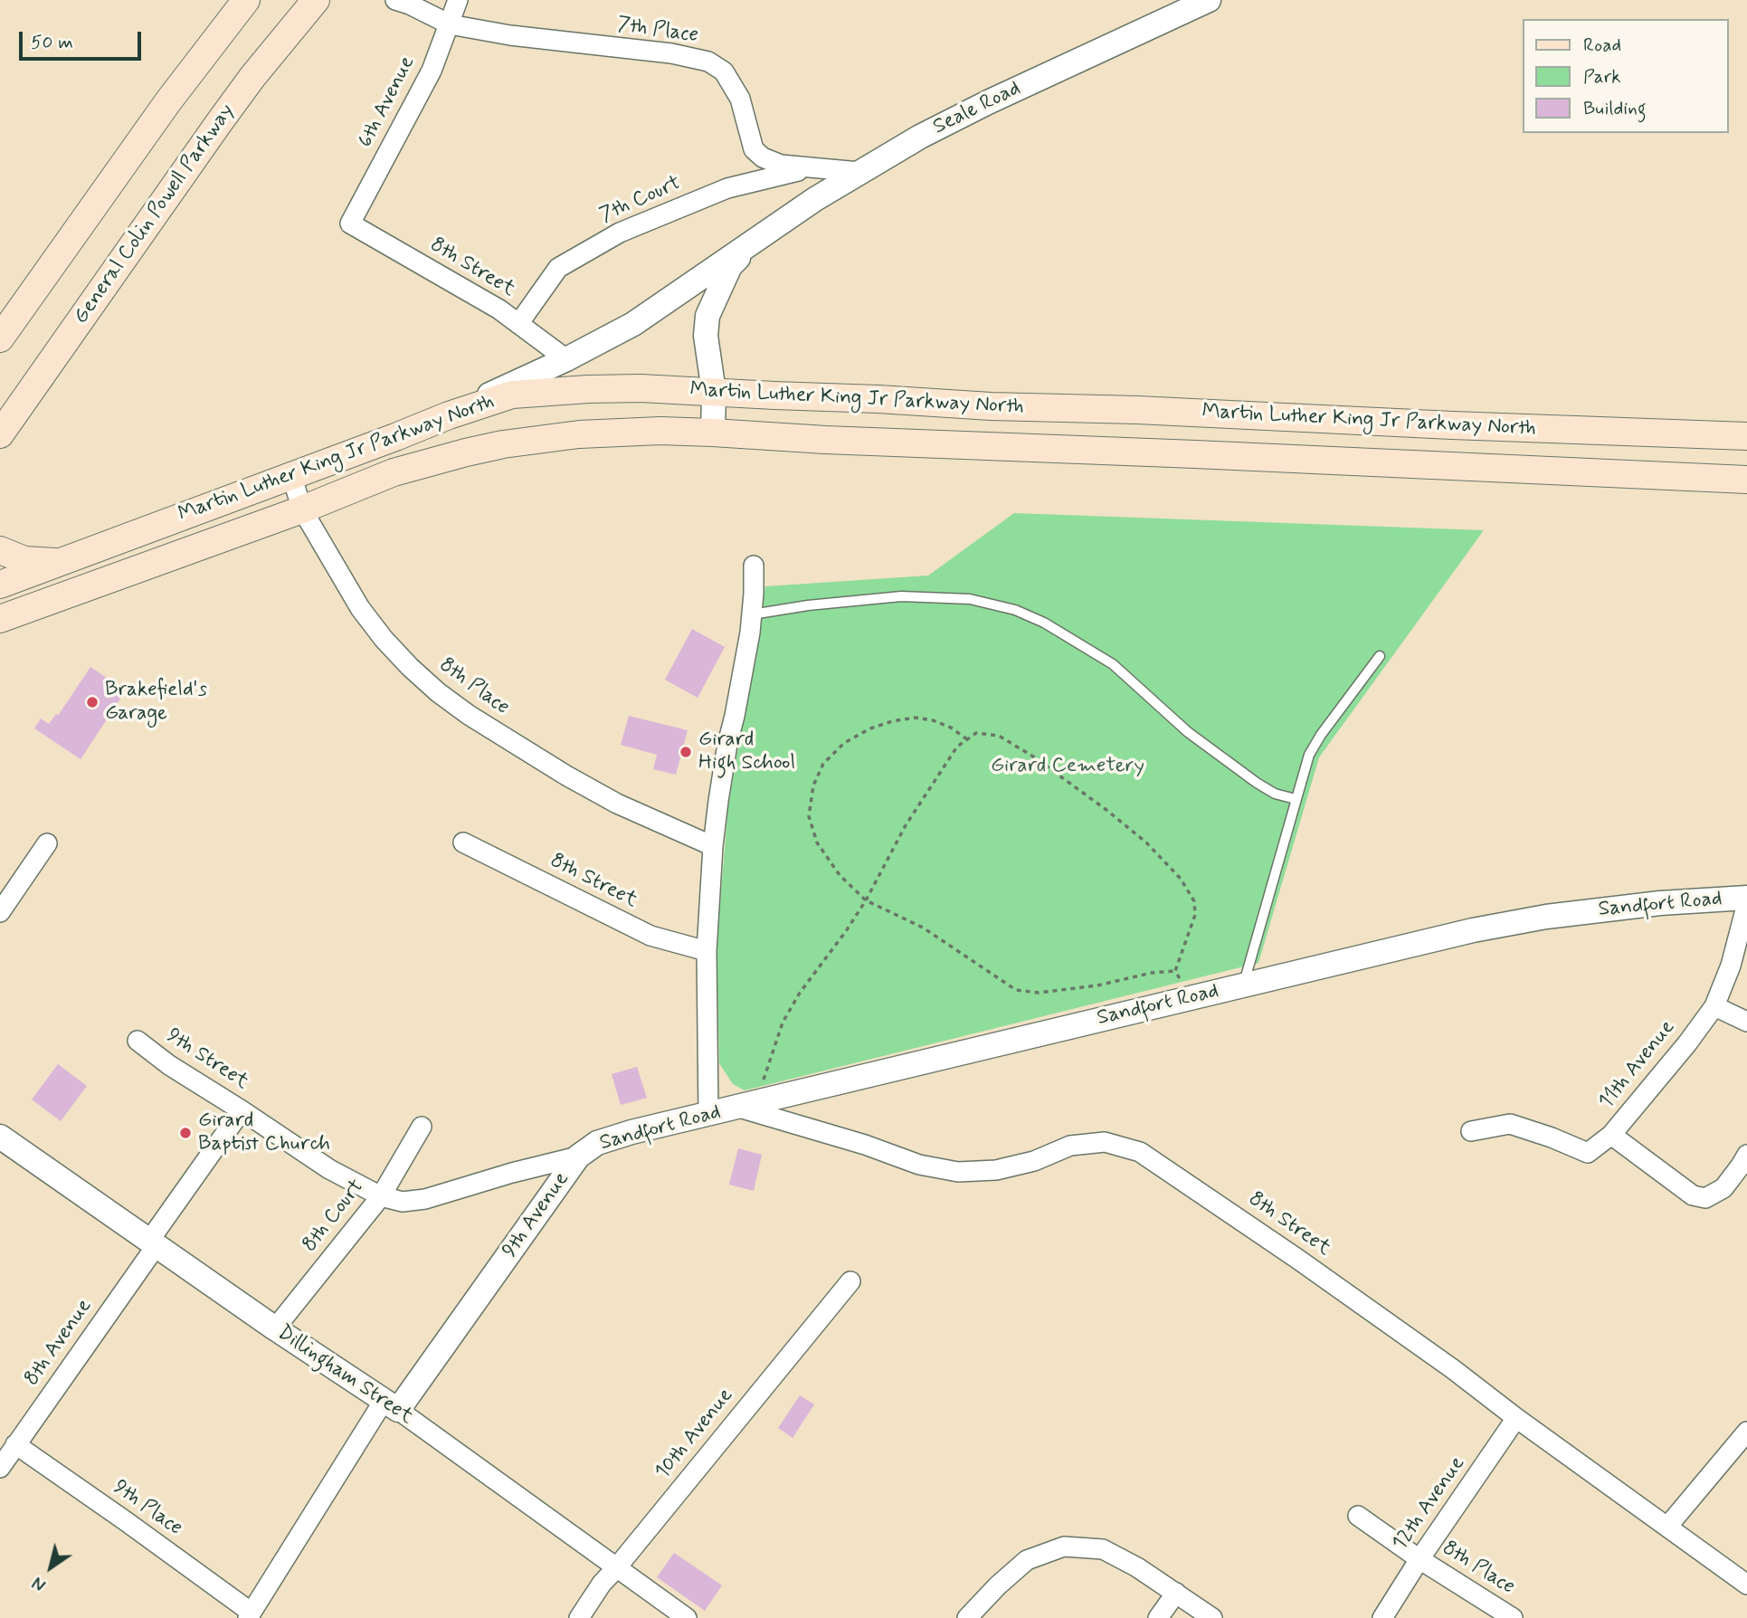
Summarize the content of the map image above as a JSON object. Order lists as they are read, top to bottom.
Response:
{
  "streets": {
    "main road": ["General Colin Powell Parkway", "Martin Luther King Jr Parkway North"],
    "street": [
      "7th Place",
      "6th Avenue",
      "Seale Road",
      "7th Court",
      "8th Street",
      "8th Place",
      "Sandfort Road",
      "9th Street",
      "11th Avenue",
      "9th Avenue",
      "8th Court",
      "8th Avenue",
      "Dillingham Street",
      "10th Avenue",
      "12th Avenue",
      "9th Place"
    ]
  },
  "crossings": [
    ["7th Place", "6th Avenue"],
    ["7th Place", "Seale Road"],
    ["7th Place", "7th Court"],
    ["6th Avenue", "8th Street"],
    ["Seale Road", "8th Street"],
    ["Seale Road", "Martin Luther King Jr Parkway North"],
    ["7th Court", "8th Street"],
    ["8th Street", "Sandfort Road"],
    ["8th Street", "12th Avenue"],
    ["Martin Luther King Jr Parkway North", "8th Place"],
    ["8th Place", "12th Avenue"],
    ["Sandfort Road", "9th Avenue"],
    ["9th Street", "9th Avenue"],
    ["9th Street", "8th Court"],
    ["9th Street", "8th Avenue"],
    ["9th Avenue", "8th Court"],
    ["9th Avenue", "Dillingham Street"],
    ["9th Avenue", "9th Place"],
    ["8th Court", "Dillingham Street"],
    ["8th Avenue", "Dillingham Street"],
    ["8th Avenue", "9th Place"],
    ["Dillingham Street", "10th Avenue"]
  ],
  "parks": ["Girard Cemetery"],
  "places": ["Brakefield's Garage", "Girard High School", "Girard Baptist Church"],
  "legend": ["Road", "Park", "Building"],
  "scale_bar": "50 m",
  "north": "bottom left"
}
